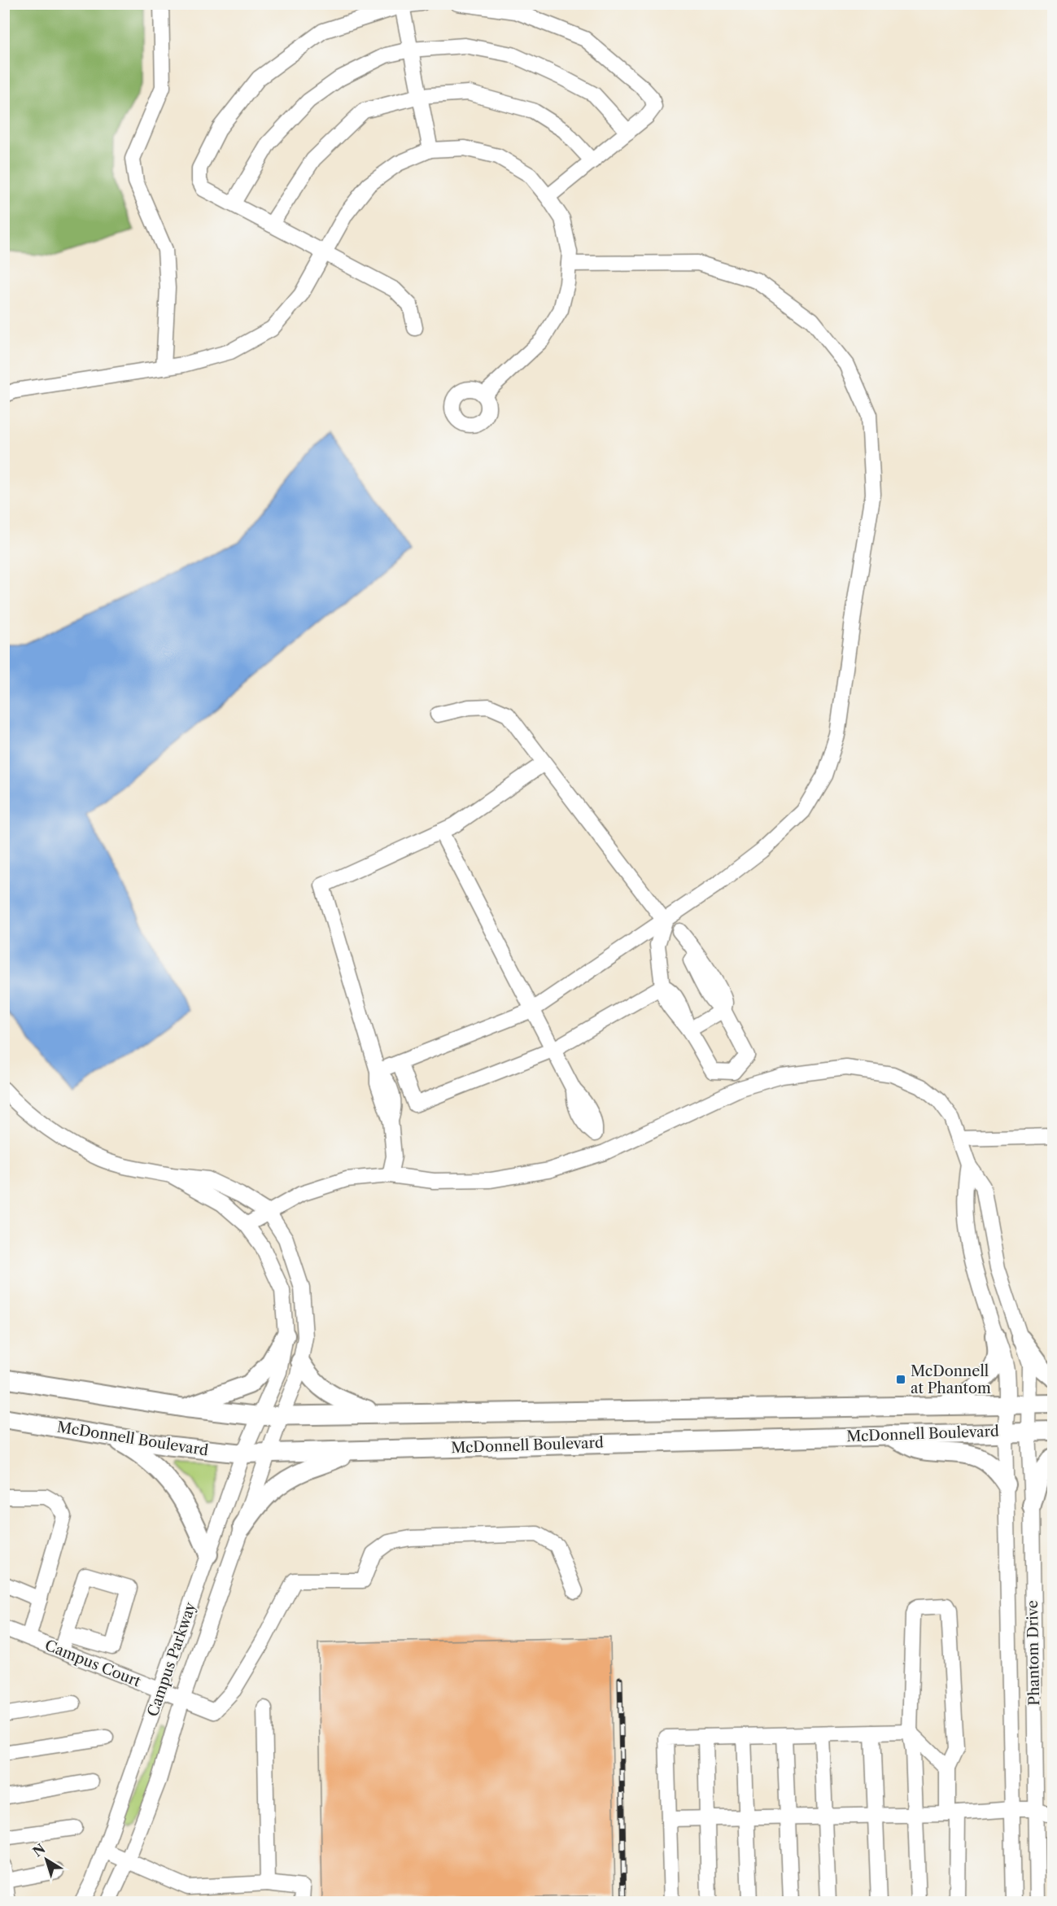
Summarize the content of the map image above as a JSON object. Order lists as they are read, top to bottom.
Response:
{
  "streets": {
    "main road": ["McDonnell Boulevard"],
    "street": ["Phantom Drive", "Campus Parkway", "Campus Court"]
  },
  "crossings": [
    ["McDonnell Boulevard", "Phantom Drive"],
    ["McDonnell Boulevard", "Campus Parkway"],
    ["Campus Parkway", "Campus Court"]
  ],
  "places": {
    "transit": ["McDonnell at Phantom"]
  },
  "north": "top left"
}
